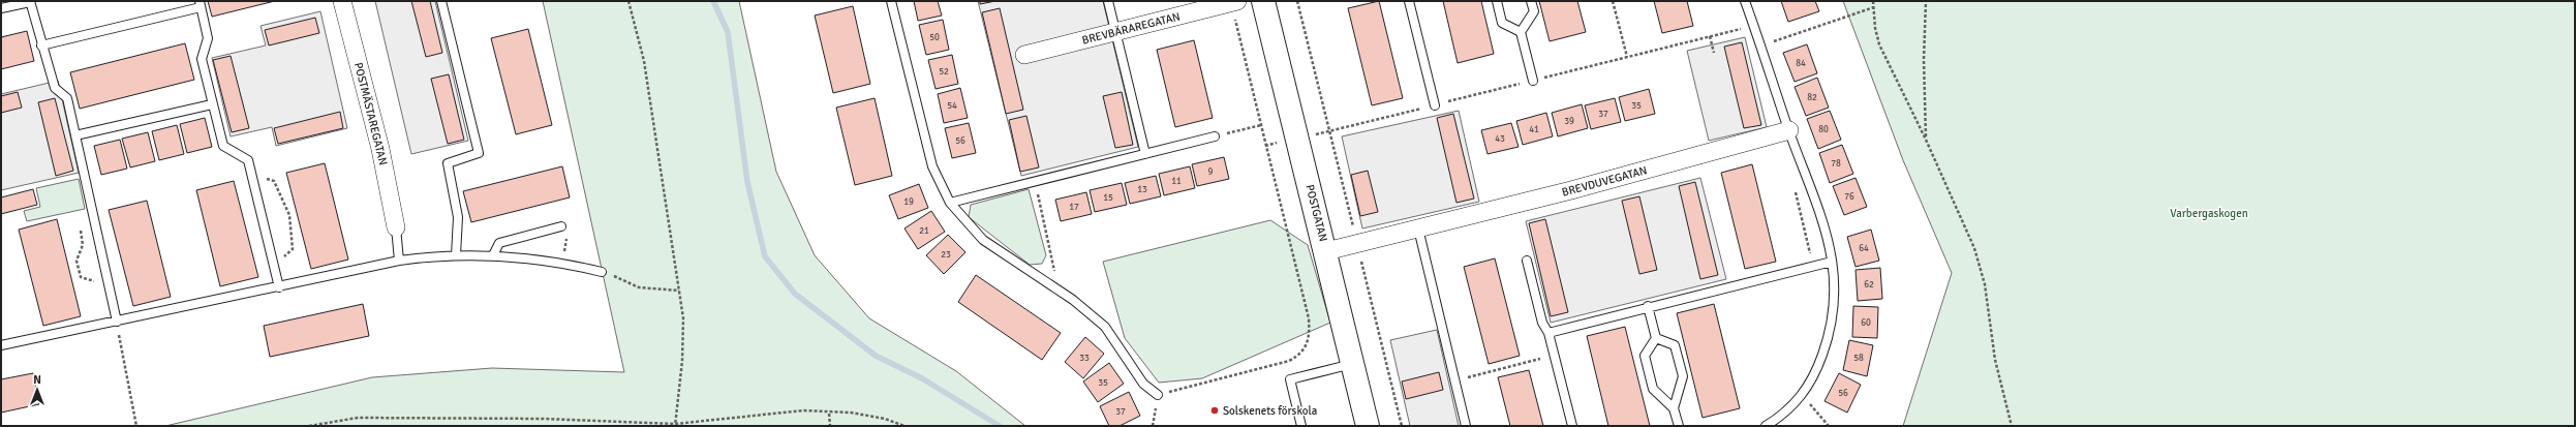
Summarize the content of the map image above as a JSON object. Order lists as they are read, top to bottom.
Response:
{
  "streets": {
    "street": [
      "BREVBÄRAREGATAN",
      "POSTMÄSTAREGATAN",
      "BREVDUVEGATAN",
      "POSTGATAN"
    ]
  },
  "crossings": [
    ["BREVDUVEGATAN", "POSTGATAN"]
  ],
  "parks": ["Varbergaskogen"],
  "places": ["Solskenets förskola"],
  "house_numbers": [
    "50",
    "84",
    "52",
    "82",
    "54",
    "35",
    "37",
    "39",
    "41",
    "80",
    "43",
    "56",
    "78",
    "9",
    "11",
    "13",
    "76",
    "15",
    "19",
    "17",
    "21",
    "64",
    "23",
    "62",
    "60",
    "33",
    "58",
    "35",
    "56",
    "37"
  ],
  "north": "top"
}
